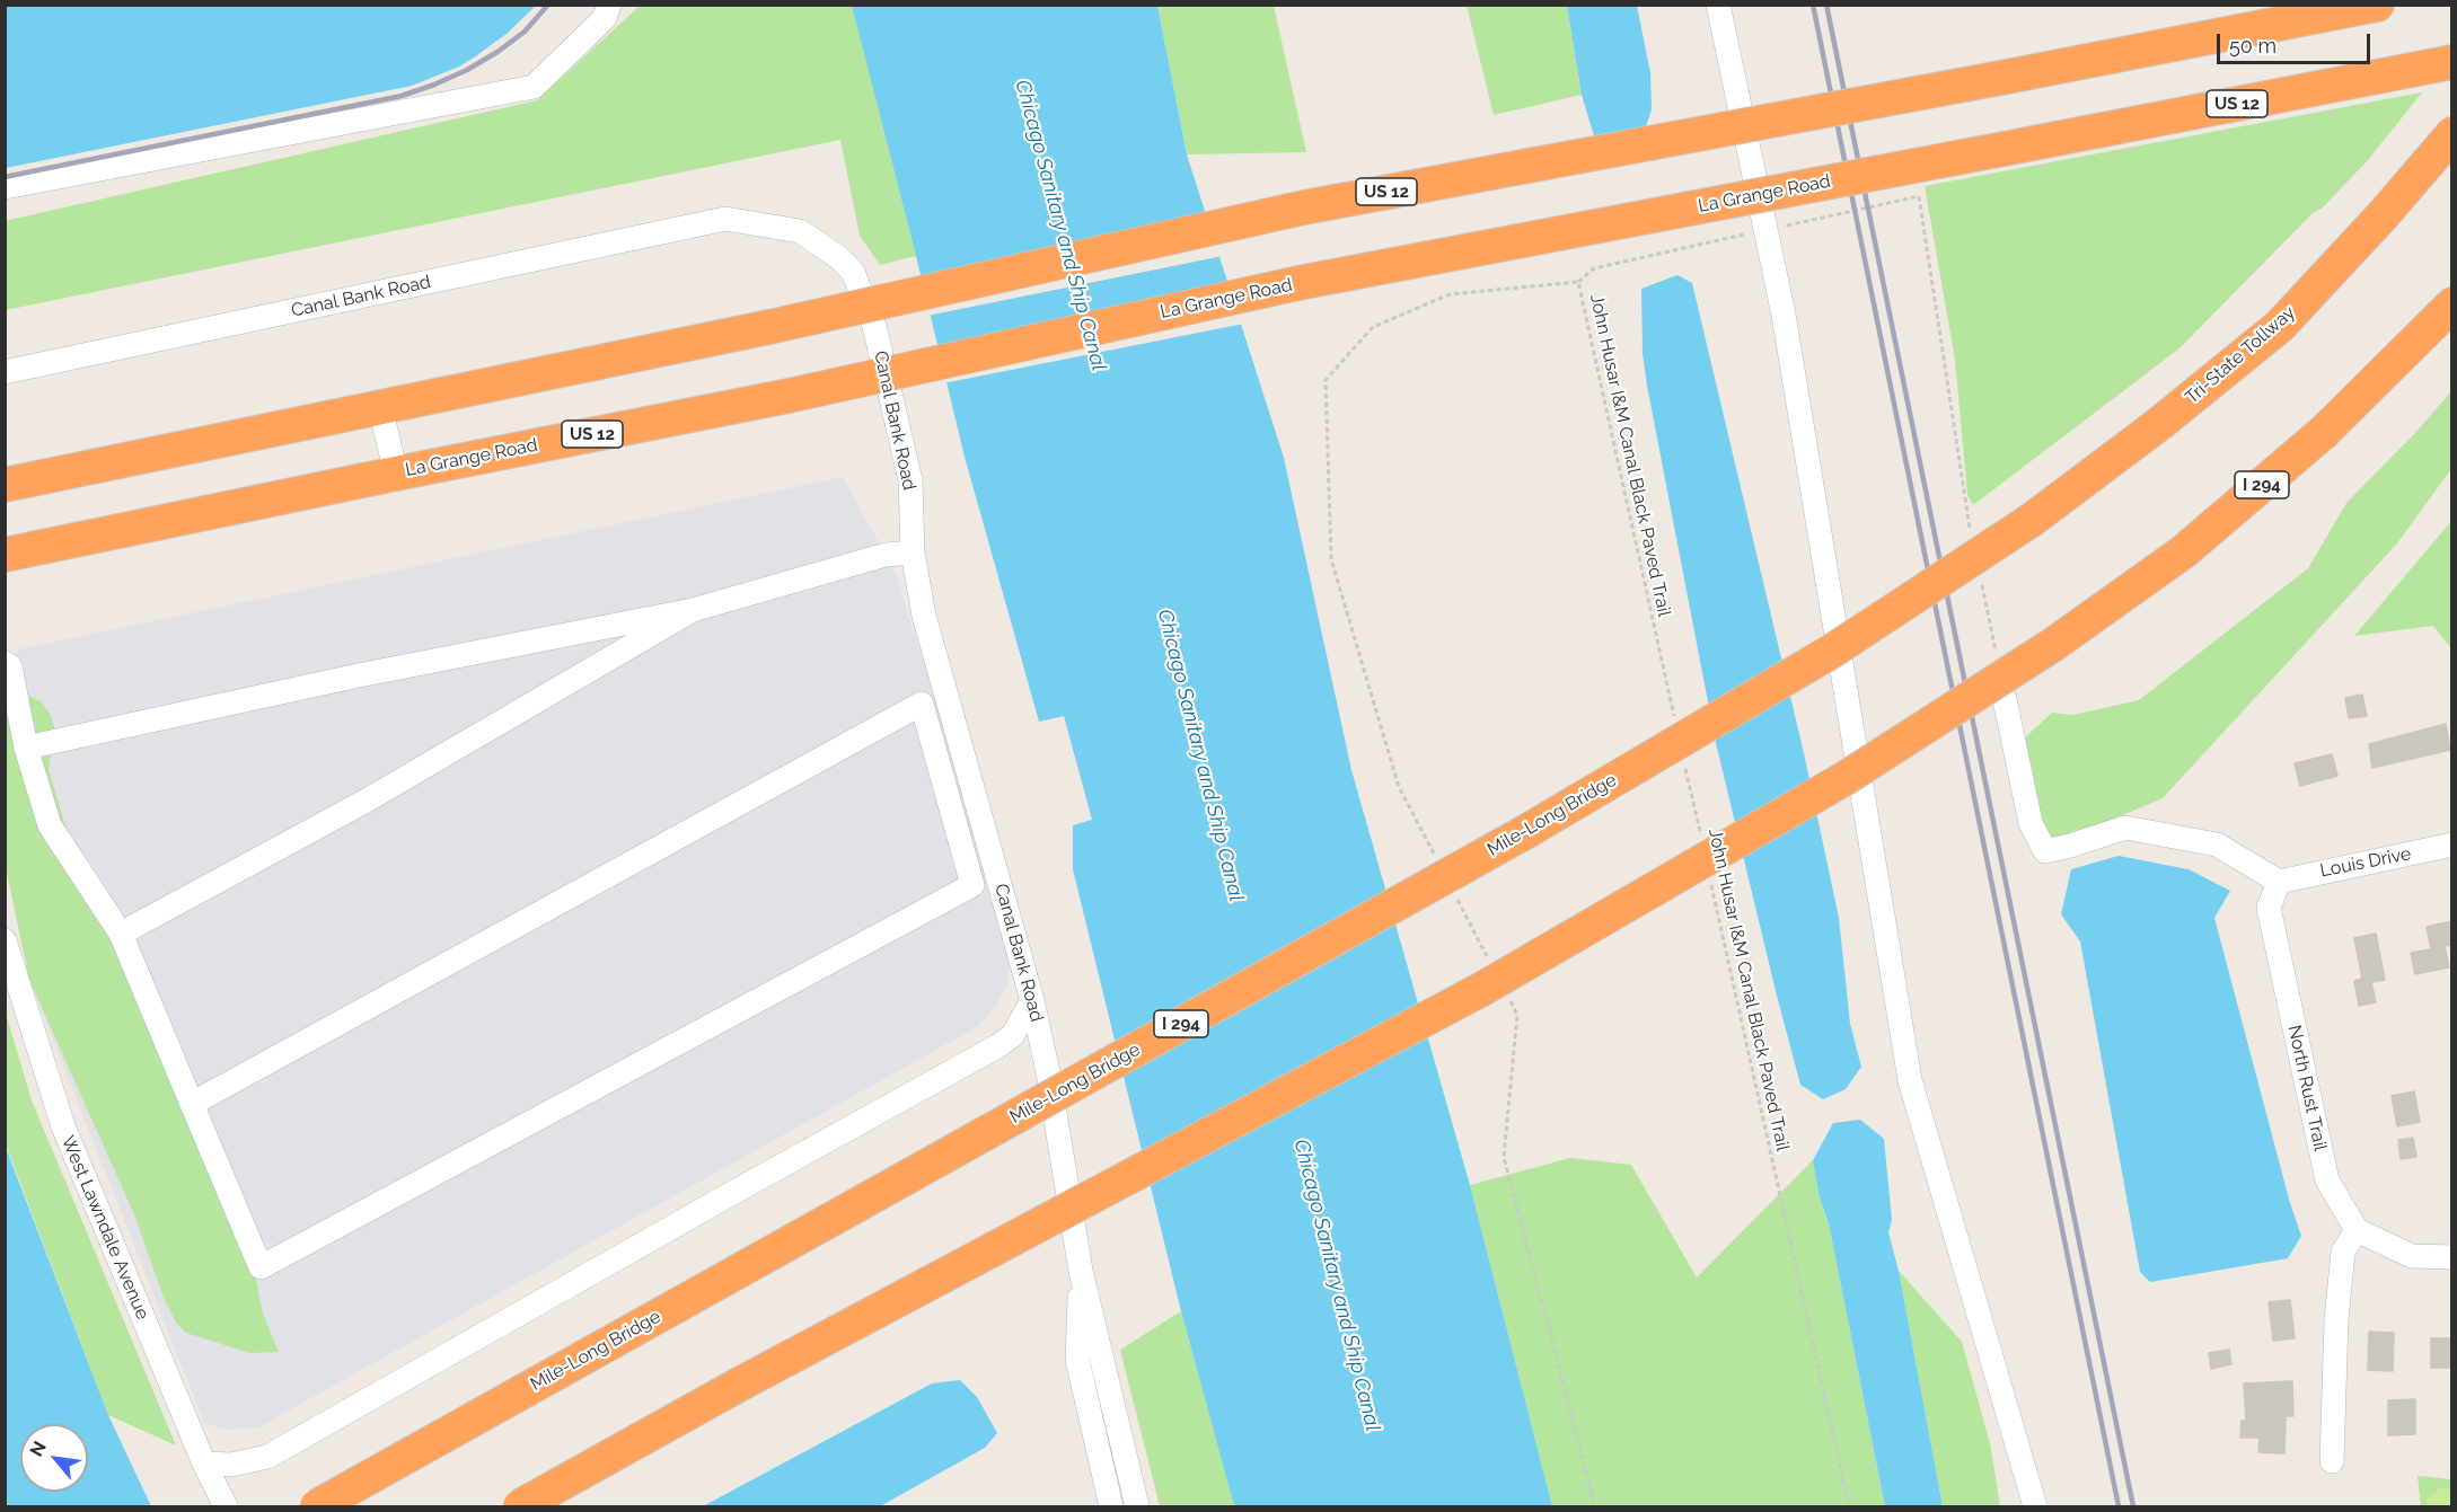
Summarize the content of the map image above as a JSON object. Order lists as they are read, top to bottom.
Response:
{
  "streets": {
    "highway": [
      "US 12",
      "La Grange Road",
      "Tri-State Tollway",
      "I 294",
      "Mile-Long Bridge"
    ],
    "street": [
      "Canal Bank Road",
      "Louis Drive",
      "North Rust Trail",
      "West Lawndale Avenue"
    ],
    "path": ["John Husar I&M Canal Black Paved Trail"]
  },
  "crossings": [
    ["Tri-State Tollway", "Mile-Long Bridge"],
    ["Louis Drive", "North Rust Trail"]
  ],
  "water": ["Chicago Sanitary and Ship Canal"],
  "scale_bar": "50 m",
  "north": "top left"
}
